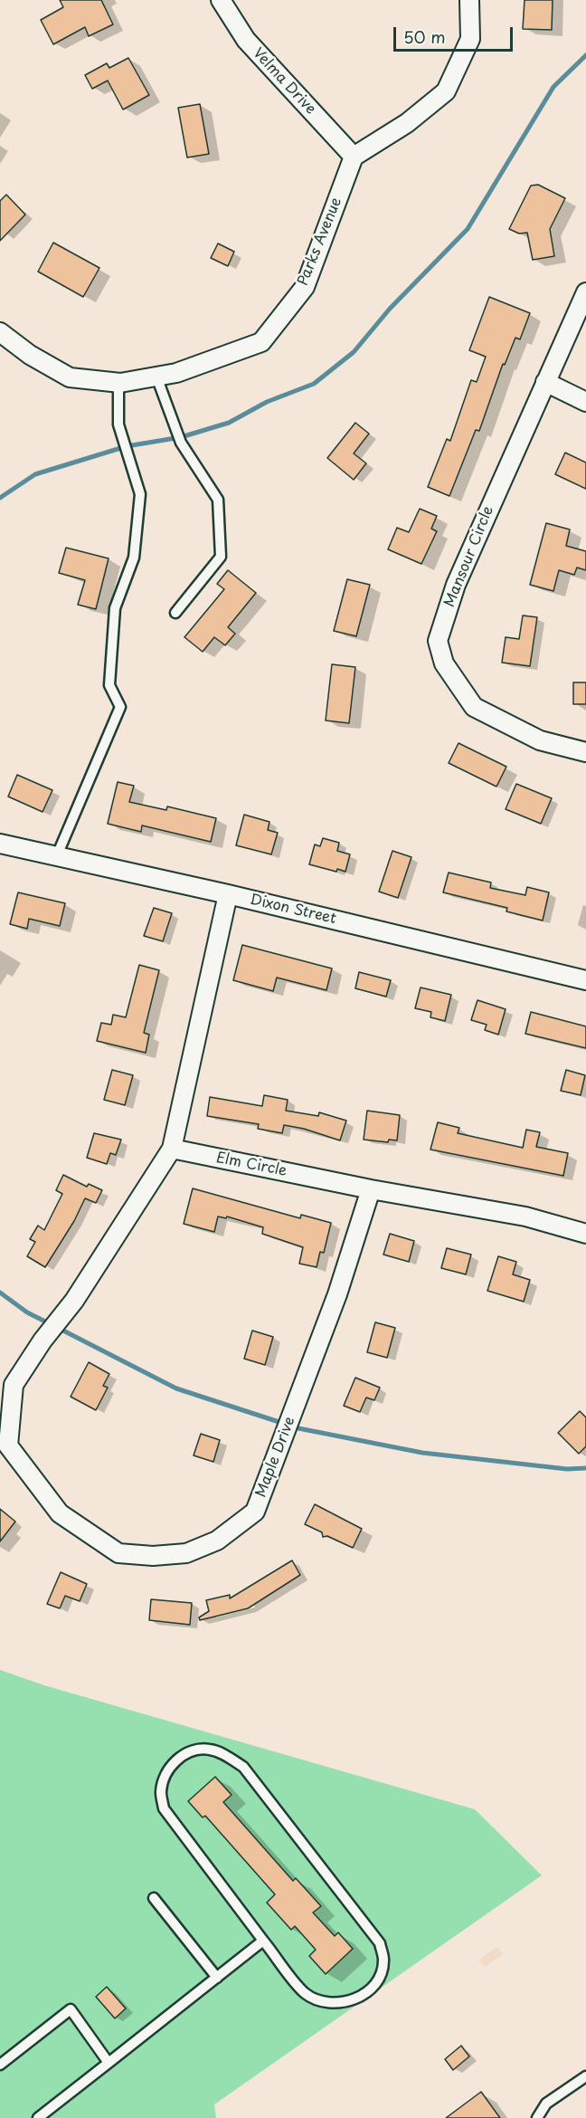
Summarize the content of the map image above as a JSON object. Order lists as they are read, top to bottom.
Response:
{
  "streets": {
    "street": [
      "Velma Drive",
      "Parks Avenue",
      "Mansour Circle",
      "Dixon Street",
      "Elm Circle",
      "Maple Drive"
    ]
  },
  "crossings": [
    ["Velma Drive", "Parks Avenue"],
    ["Elm Circle", "Maple Drive"]
  ],
  "scale_bar": "50 m"
}
